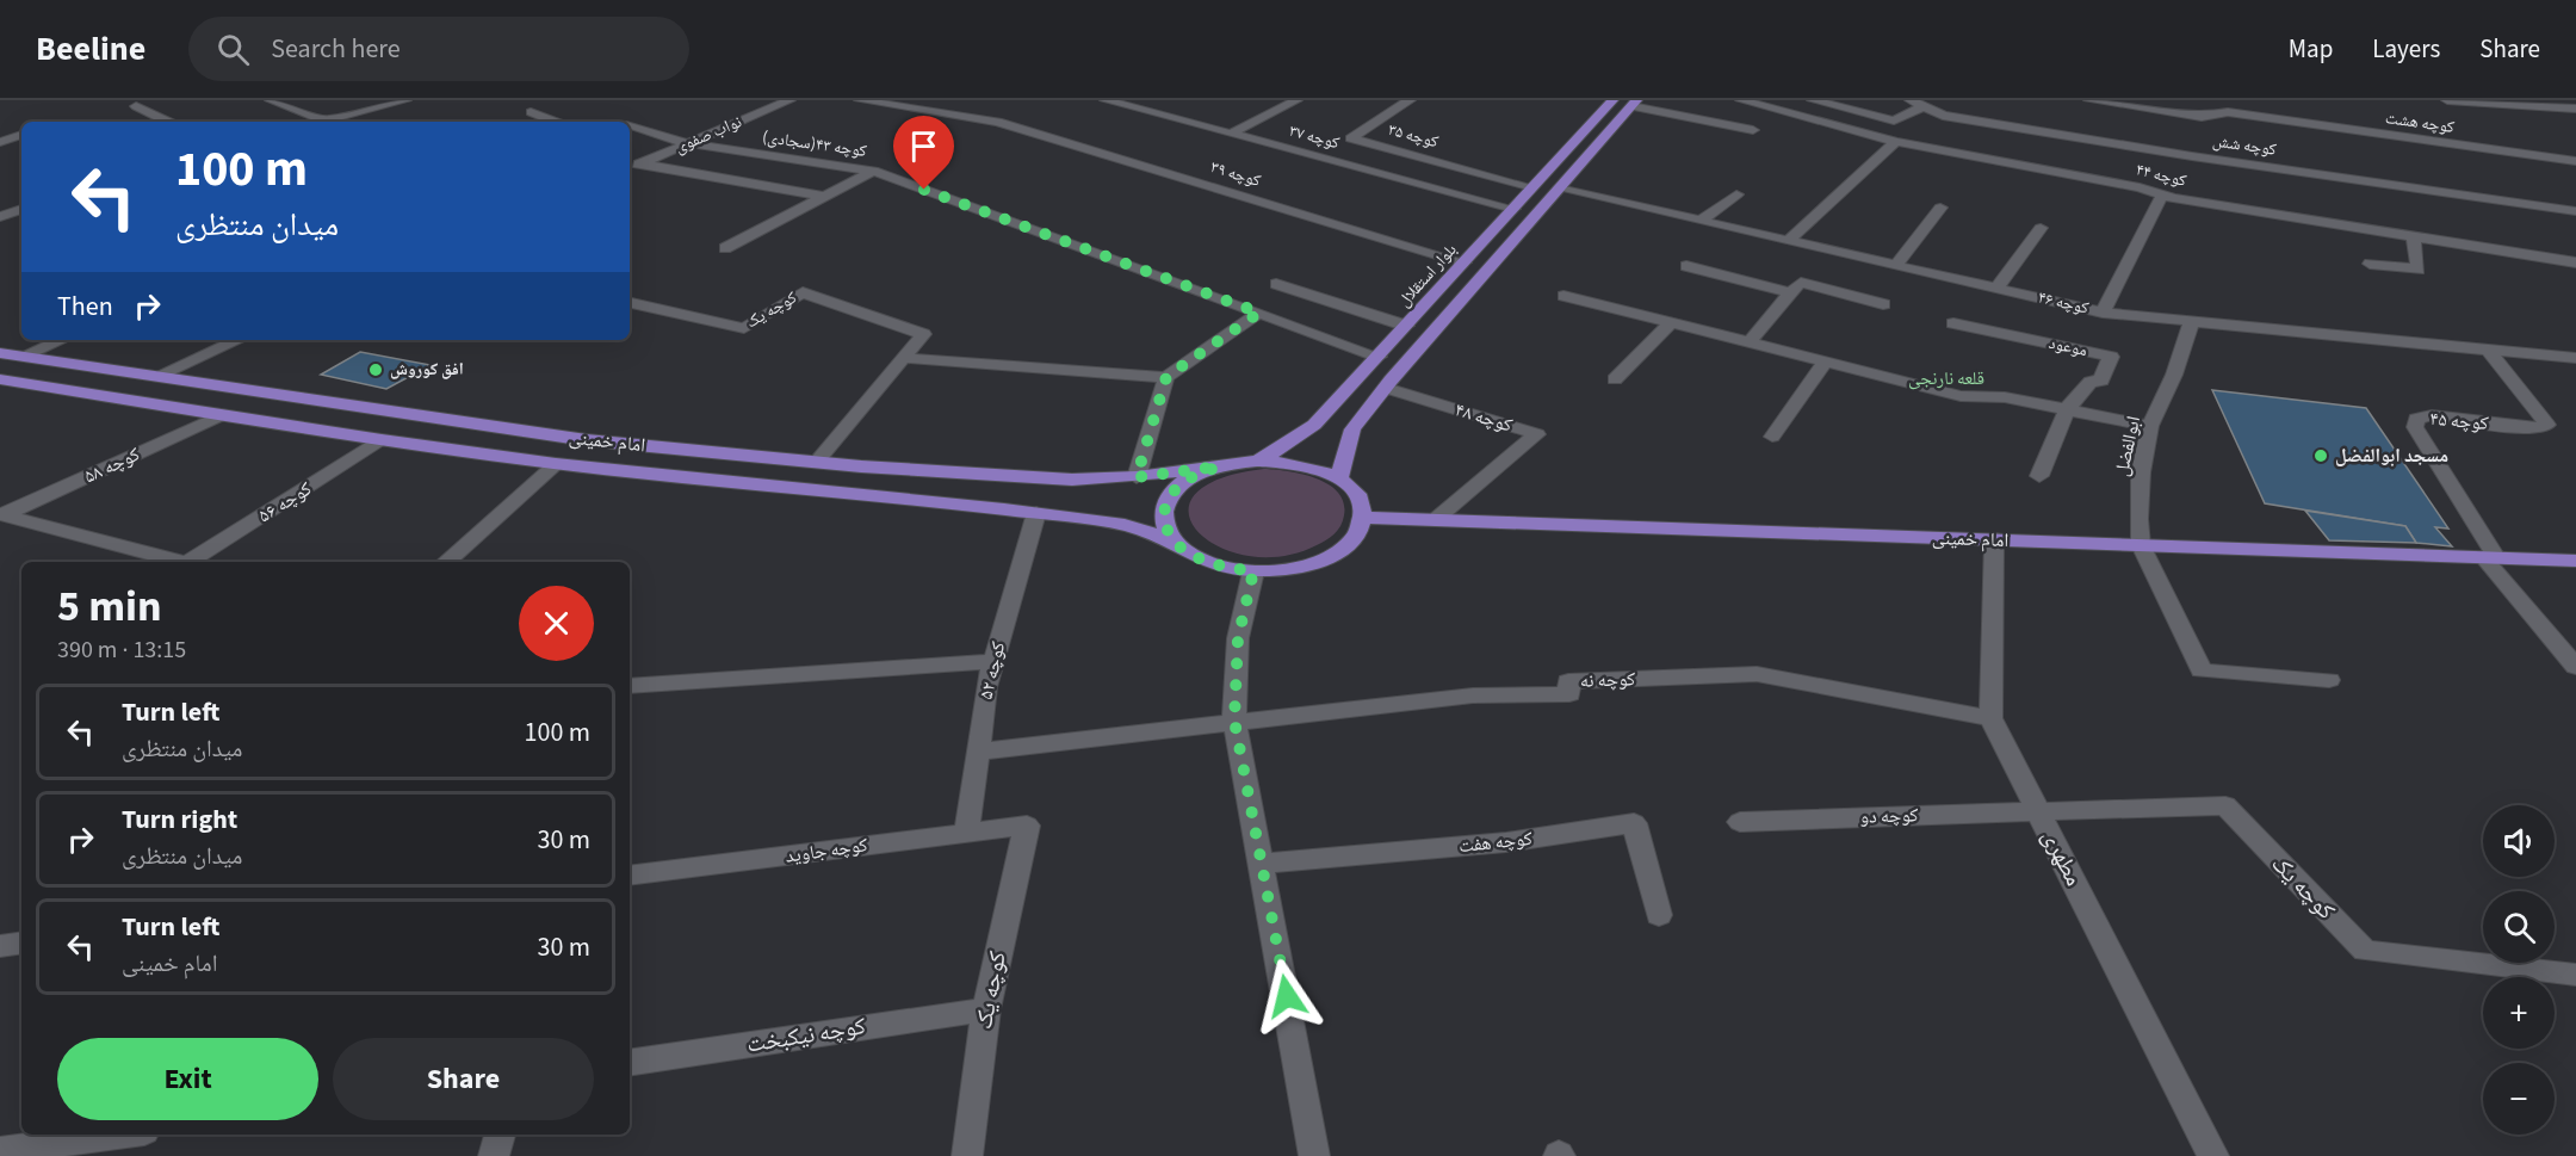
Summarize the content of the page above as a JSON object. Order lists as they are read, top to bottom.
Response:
{
  "streets": {
    "main road": ["بلوار استقلال", "امام خمینی"],
    "street": [
      "کوچه هشت",
      "نواب صفوی",
      "کوچه ۳۵",
      "کوچه ۳۷",
      "کوچه ۴۳(سجادی)",
      "کوچه شش",
      "کوچه ۳۹",
      "کوچه ۴۴",
      "کوچه ۴۶",
      "کوچه یک",
      "موعود",
      "کوچه ۴۸",
      "کوچه ۴۵",
      "ابوالفضل",
      "کوچه ۵۸",
      "کوچه ۵۶",
      "کوچه ۵۲",
      "کوچه نه",
      "کوچه دو",
      "کوچه هفت",
      "کوچه جاوید",
      "مطهری",
      "کوچه نیکبخت"
    ]
  },
  "crossings": [
    ["نواب صفوی", "کوچه ۴۳(سجادی)"],
    ["کوچه ۳۵", "بلوار استقلال"],
    ["کوچه ۳۷", "بلوار استقلال"],
    ["کوچه ۴۳(سجادی)", "بلوار استقلال"],
    ["کوچه ۳۹", "بلوار استقلال"],
    ["بلوار استقلال", "امام خمینی"],
    ["کوچه ۴۶", "کوچه ۴۵"],
    ["کوچه ۴۶", "ابوالفضل"],
    ["کوچه یک", "کوچه دو"],
    ["کوچه یک", "کوچه جاوید"],
    ["کوچه یک", "مطهری"],
    ["کوچه یک", "کوچه نیکبخت"],
    ["کوچه ۴۸", "امام خمینی"],
    ["کوچه ۴۵", "امام خمینی"],
    ["امام خمینی", "ابوالفضل"],
    ["امام خمینی", "کوچه ۵۸"],
    ["امام خمینی", "کوچه ۵۶"],
    ["امام خمینی", "کوچه ۵۲"],
    ["امام خمینی", "مطهری"],
    ["کوچه ۵۲", "کوچه جاوید"],
    ["کوچه نه", "مطهری"],
    ["کوچه دو", "مطهری"]
  ],
  "districts": ["قلعه نارنجی"],
  "places": ["افق کوروش", "مسجد ابوالفضل"],
  "page": {
    "header": "Beeline",
    "search": "Search here",
    "nav": ["Map", "Layers", "Share"],
    "turn": ["100 m", "میدان منتظری"],
    "then": "Then",
    "heading": ["5 min", "390 m · 13:15"],
    "list": [
      {
        "name": "Turn left",
        "note": "میدان منتظری",
        "value": "100 m"
      },
      {
        "name": "Turn right",
        "note": "میدان منتظری",
        "value": "30 m"
      },
      {
        "name": "Turn left",
        "note": "امام خمینی",
        "value": "30 m"
      }
    ],
    "map_buttons": ["+", "−"],
    "buttons": ["Exit", "Share"]
  }
}
